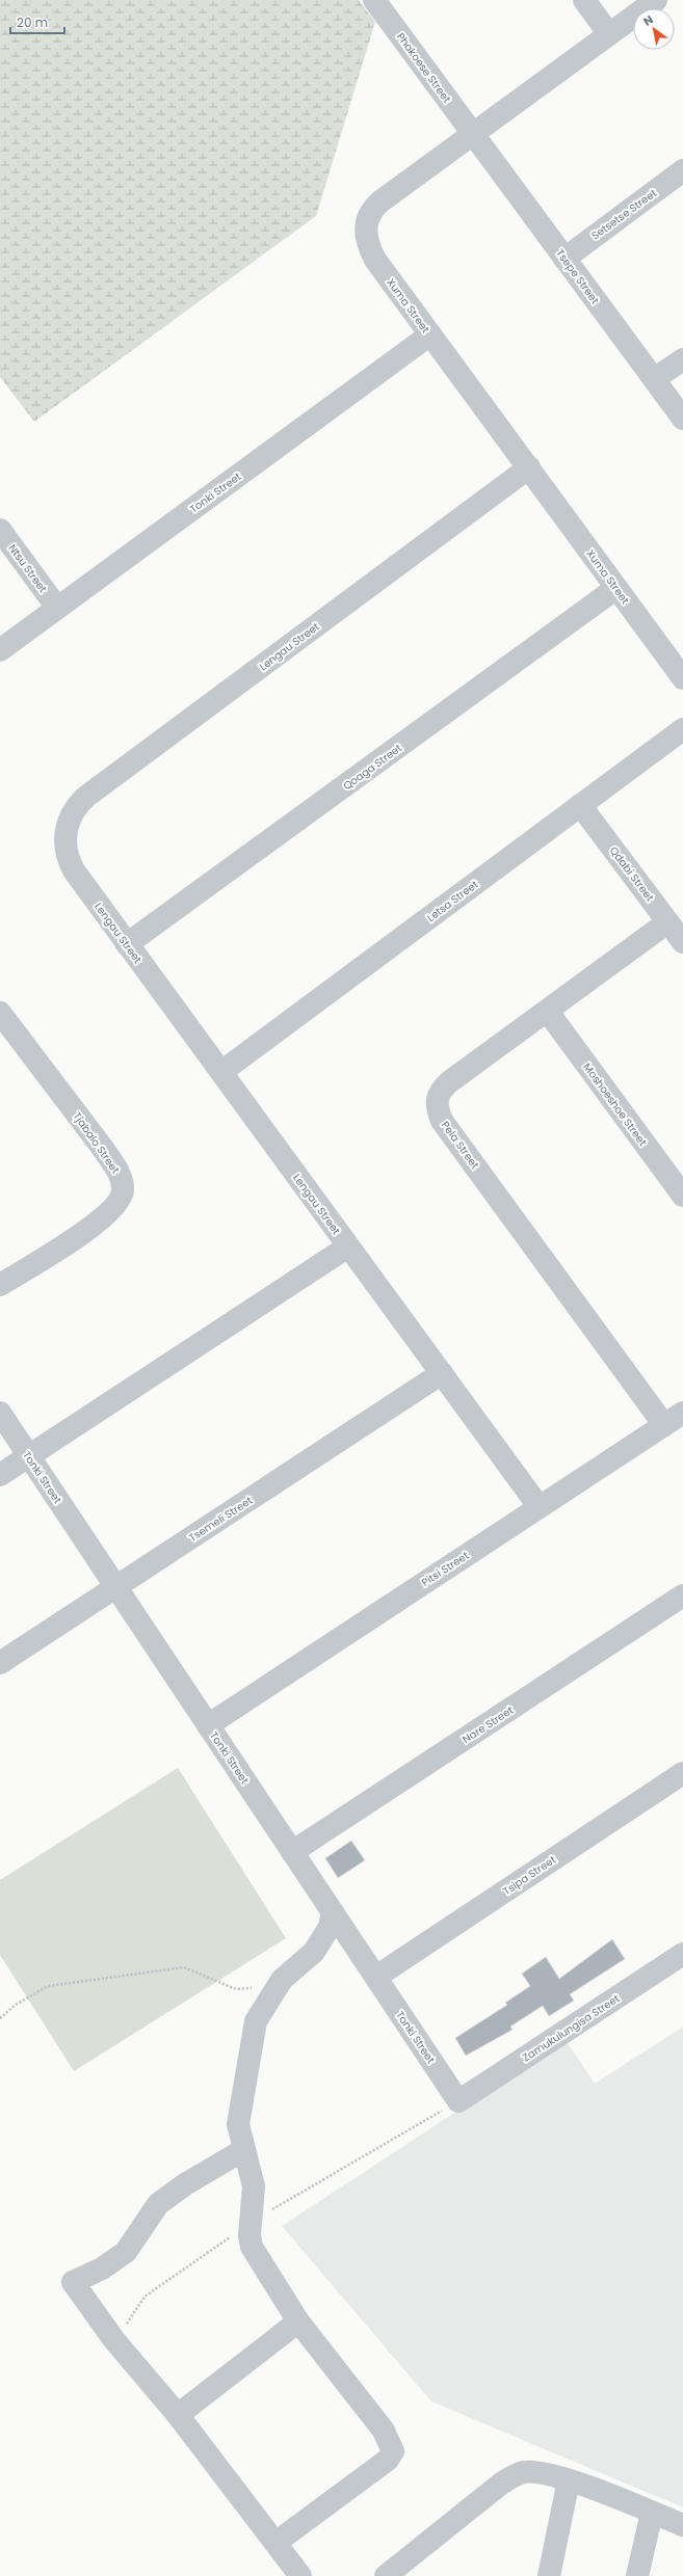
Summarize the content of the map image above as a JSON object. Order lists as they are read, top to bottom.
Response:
{
  "streets": {
    "street": [
      "Phakoese Street",
      "Setsetse Street",
      "Tsepe Street",
      "Xuma Street",
      "Tonki Street",
      "Ntsu Street",
      "Lengau Street",
      "Qoaga Street",
      "Qdabi Street",
      "Letsa Street",
      "Moshoeshoe Street",
      "Tjabalo Street",
      "Pela Street",
      "Tsemeli Street",
      "Pitsi Street",
      "Nare Street",
      "Tsipa Street",
      "Zamukulungisa Street"
    ]
  },
  "crossings": [
    ["Phakoese Street", "Tsepe Street"],
    ["Phakoese Street", "Xuma Street"],
    ["Setsetse Street", "Tsepe Street"],
    ["Tsepe Street", "Xuma Street"],
    ["Xuma Street", "Tonki Street"],
    ["Xuma Street", "Lengau Street"],
    ["Xuma Street", "Qoaga Street"],
    ["Tonki Street", "Ntsu Street"],
    ["Tonki Street", "Tsemeli Street"],
    ["Tonki Street", "Pitsi Street"],
    ["Tonki Street", "Nare Street"],
    ["Tonki Street", "Tsipa Street"],
    ["Tonki Street", "Zamukulungisa Street"],
    ["Lengau Street", "Qoaga Street"],
    ["Lengau Street", "Letsa Street"],
    ["Lengau Street", "Tsemeli Street"],
    ["Lengau Street", "Pitsi Street"],
    ["Qdabi Street", "Letsa Street"],
    ["Qdabi Street", "Pela Street"],
    ["Moshoeshoe Street", "Pela Street"],
    ["Pela Street", "Pitsi Street"]
  ],
  "scale_bar": "20 m",
  "north": "top left"
}
